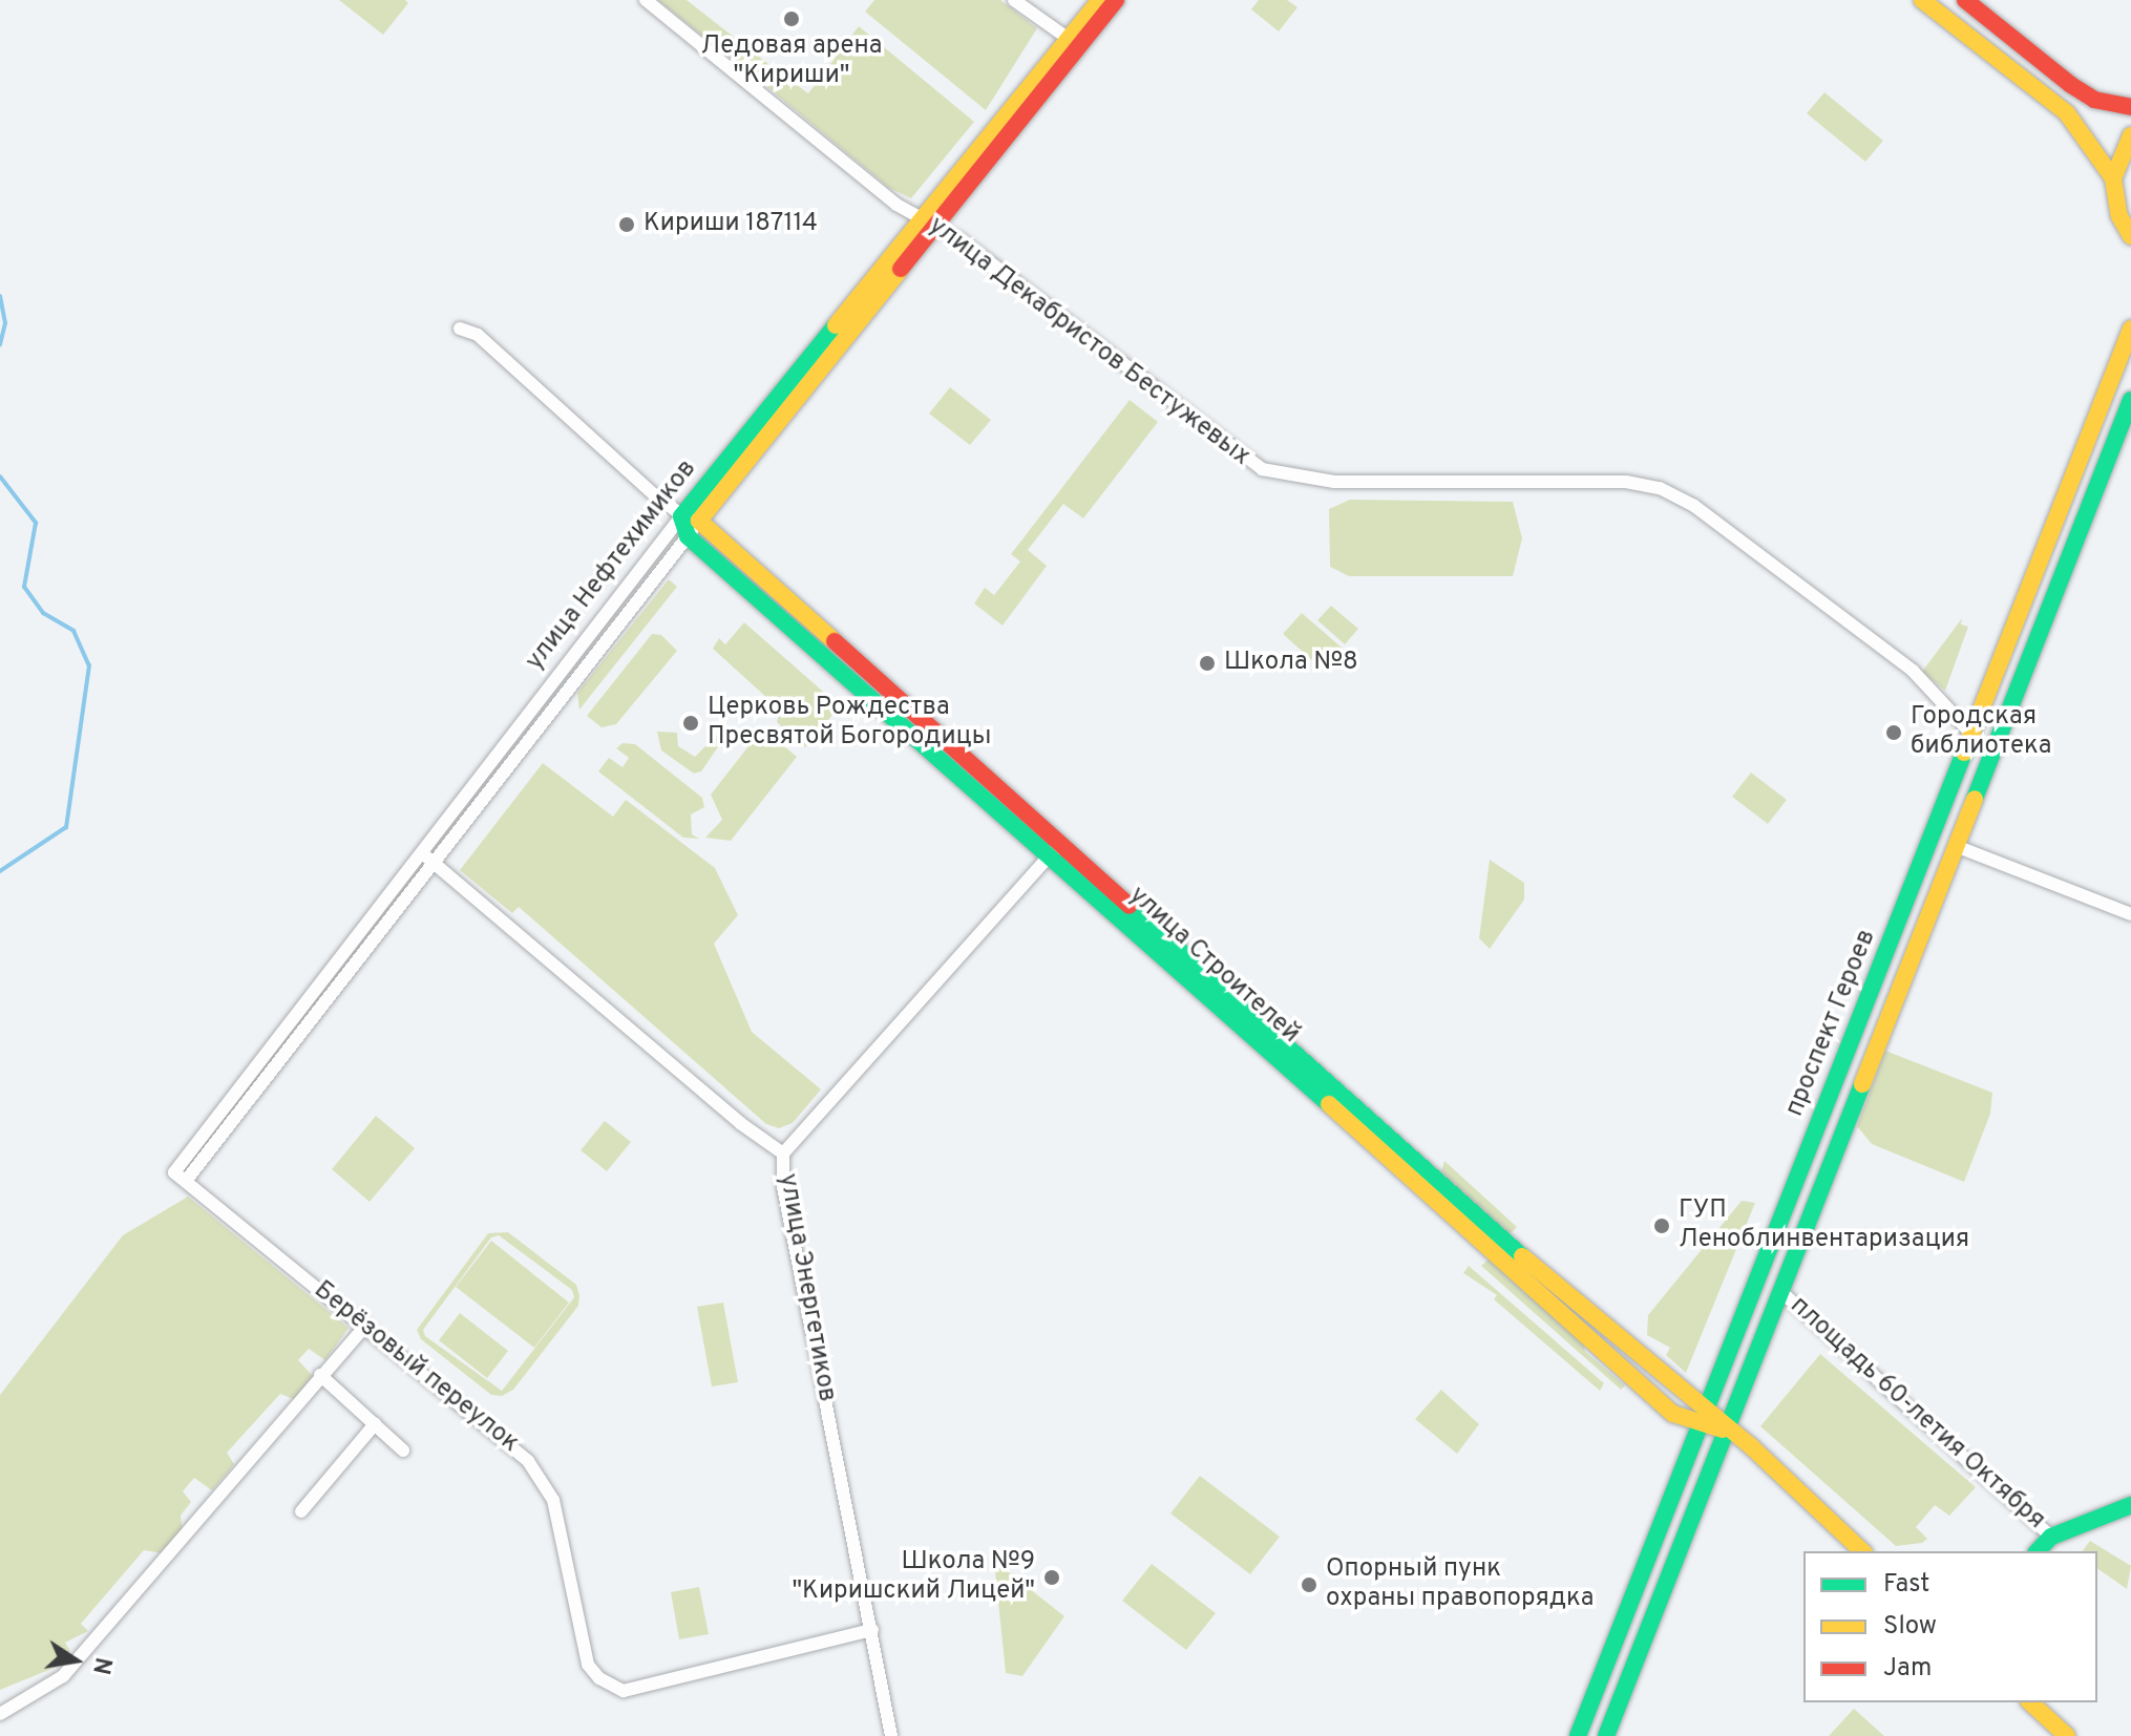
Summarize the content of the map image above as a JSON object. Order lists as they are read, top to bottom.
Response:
{
  "streets": {
    "street": [
      "улица Декабристов Бестужевых",
      "улица Нефтехимиков",
      "улица Строителей",
      "проспект Героев",
      "улица Энергетиков",
      "Берёзовый переулок",
      "площадь 60-летия Октября"
    ]
  },
  "crossings": [
    ["улица Декабристов Бестужевых", "улица Нефтехимиков"],
    ["улица Декабристов Бестужевых", "проспект Героев"],
    ["улица Нефтехимиков", "улица Строителей"],
    ["улица Нефтехимиков", "улица Энергетиков"],
    ["улица Нефтехимиков", "Берёзовый переулок"],
    ["улица Строителей", "проспект Героев"],
    ["проспект Героев", "площадь 60-летия Октября"],
    ["улица Энергетиков", "Берёзовый переулок"]
  ],
  "places": [
    "Ледовая арена \"Кириши\"",
    "Кириши 187114",
    "Школа №8",
    "Церковь Рождества Пресвятой Богородицы",
    "Городская библиотека",
    "ГУП Леноблинвентаризация",
    "Школа №9 \"Киришский Лицей\"",
    "Опорный пунк охраны правопорядка"
  ],
  "legend": ["Fast", "Slow", "Jam"],
  "north": "right"
}
